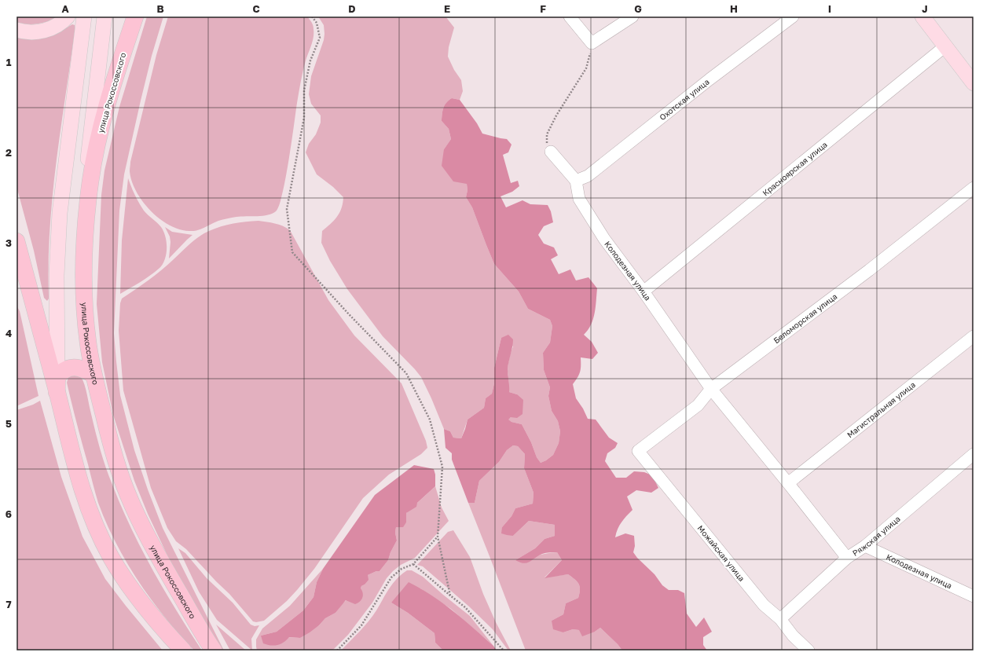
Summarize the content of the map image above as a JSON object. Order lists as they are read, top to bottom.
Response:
{
  "streets": {
    "highway": ["улица Рокоссовского"],
    "street": [
      "Охотская улица",
      "Красноярская улица",
      "Колодезная улица",
      "Беломорская улица",
      "Магистральная улица",
      "Ряжская улица",
      "Можайская улица"
    ]
  },
  "crossings": [
    ["Охотская улица", "Колодезная улица"],
    ["Красноярская улица", "Колодезная улица"],
    ["Колодезная улица", "Беломорская улица"],
    ["Колодезная улица", "Магистральная улица"],
    ["Колодезная улица", "Ряжская улица"],
    ["Беломорская улица", "Можайская улица"],
    ["Ряжская улица", "Можайская улица"]
  ],
  "grid": {
    "columns": [
      "A",
      "B",
      "C",
      "D",
      "E",
      "F",
      "G",
      "H",
      "I",
      "J"
    ],
    "rows": [
      "1",
      "2",
      "3",
      "4",
      "5",
      "6",
      "7"
    ]
  }
}
